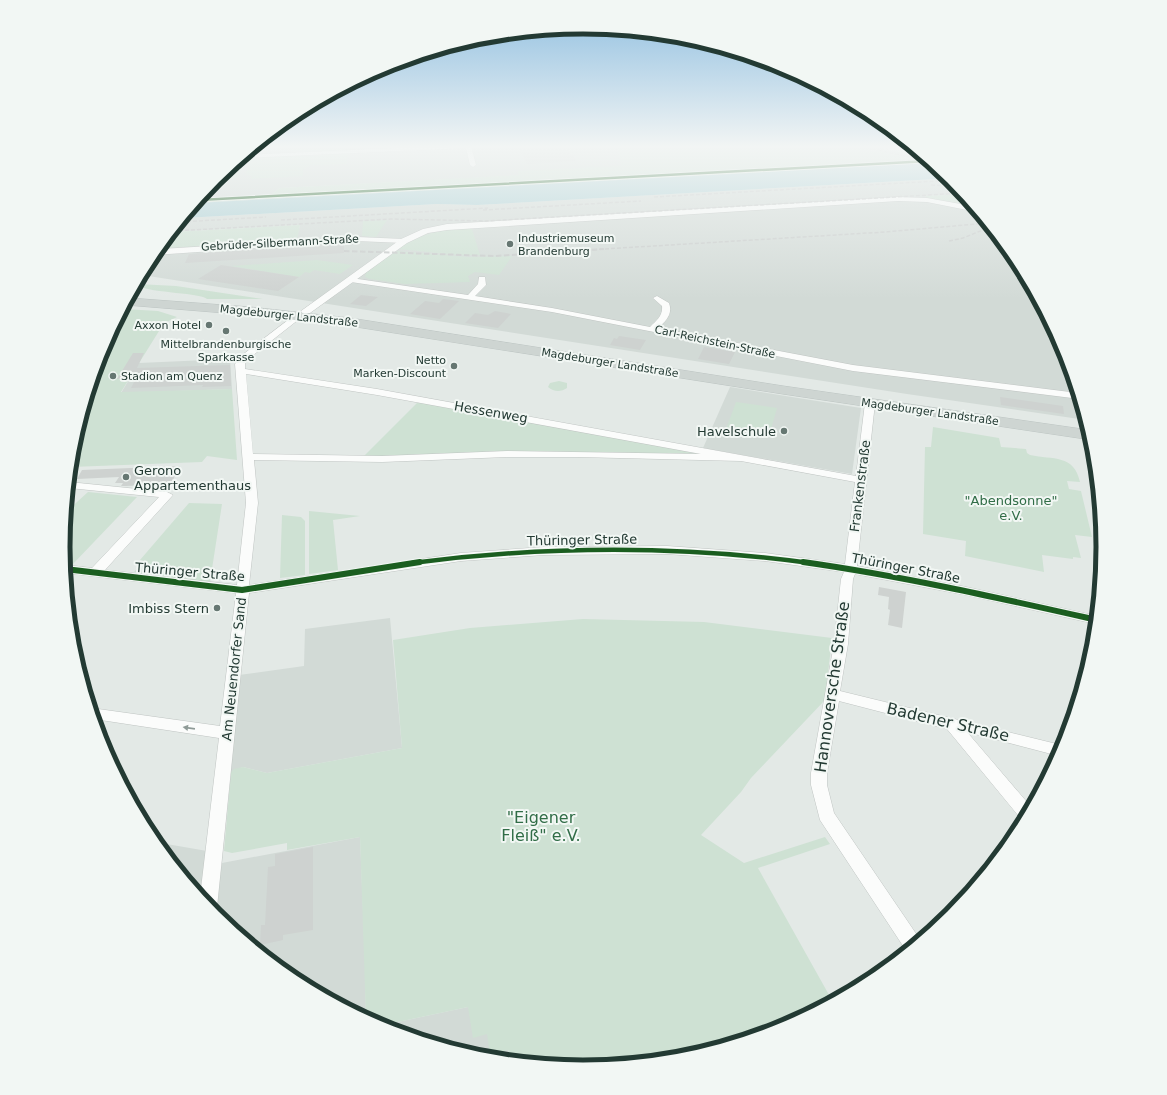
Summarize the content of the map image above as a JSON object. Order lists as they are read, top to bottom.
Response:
{
  "streets": {
    "main road": ["Magdeburger Landstraße"],
    "street": [
      "Gebrüder-Silbermann-Straße",
      "Carl-Reichstein-Straße",
      "Hessenweg",
      "Frankenstraße",
      "Thüringer Straße",
      "Am Neuendorfer Sand",
      "Hannoversche Straße",
      "Badener Straße"
    ]
  },
  "crossings": [
    ["Magdeburger Landstraße", "Frankenstraße"],
    ["Magdeburger Landstraße", "Am Neuendorfer Sand"],
    ["Hessenweg", "Frankenstraße"],
    ["Hessenweg", "Am Neuendorfer Sand"],
    ["Frankenstraße", "Thüringer Straße"],
    ["Frankenstraße", "Hannoversche Straße"],
    ["Thüringer Straße", "Am Neuendorfer Sand"],
    ["Thüringer Straße", "Hannoversche Straße"],
    ["Hannoversche Straße", "Badener Straße"]
  ],
  "parks": ["\"Abendsonne\" e.V.", "\"Eigener Fleiß\" e.V."],
  "places": [
    "Industriemuseum Brandenburg",
    "Axxon Hotel",
    "Mittelbrandenburgische Sparkasse",
    "Netto Marken-Discount",
    "Stadion am Quenz",
    "Havelschule",
    "Gerono Appartementhaus",
    "Imbiss Stern"
  ]
}
